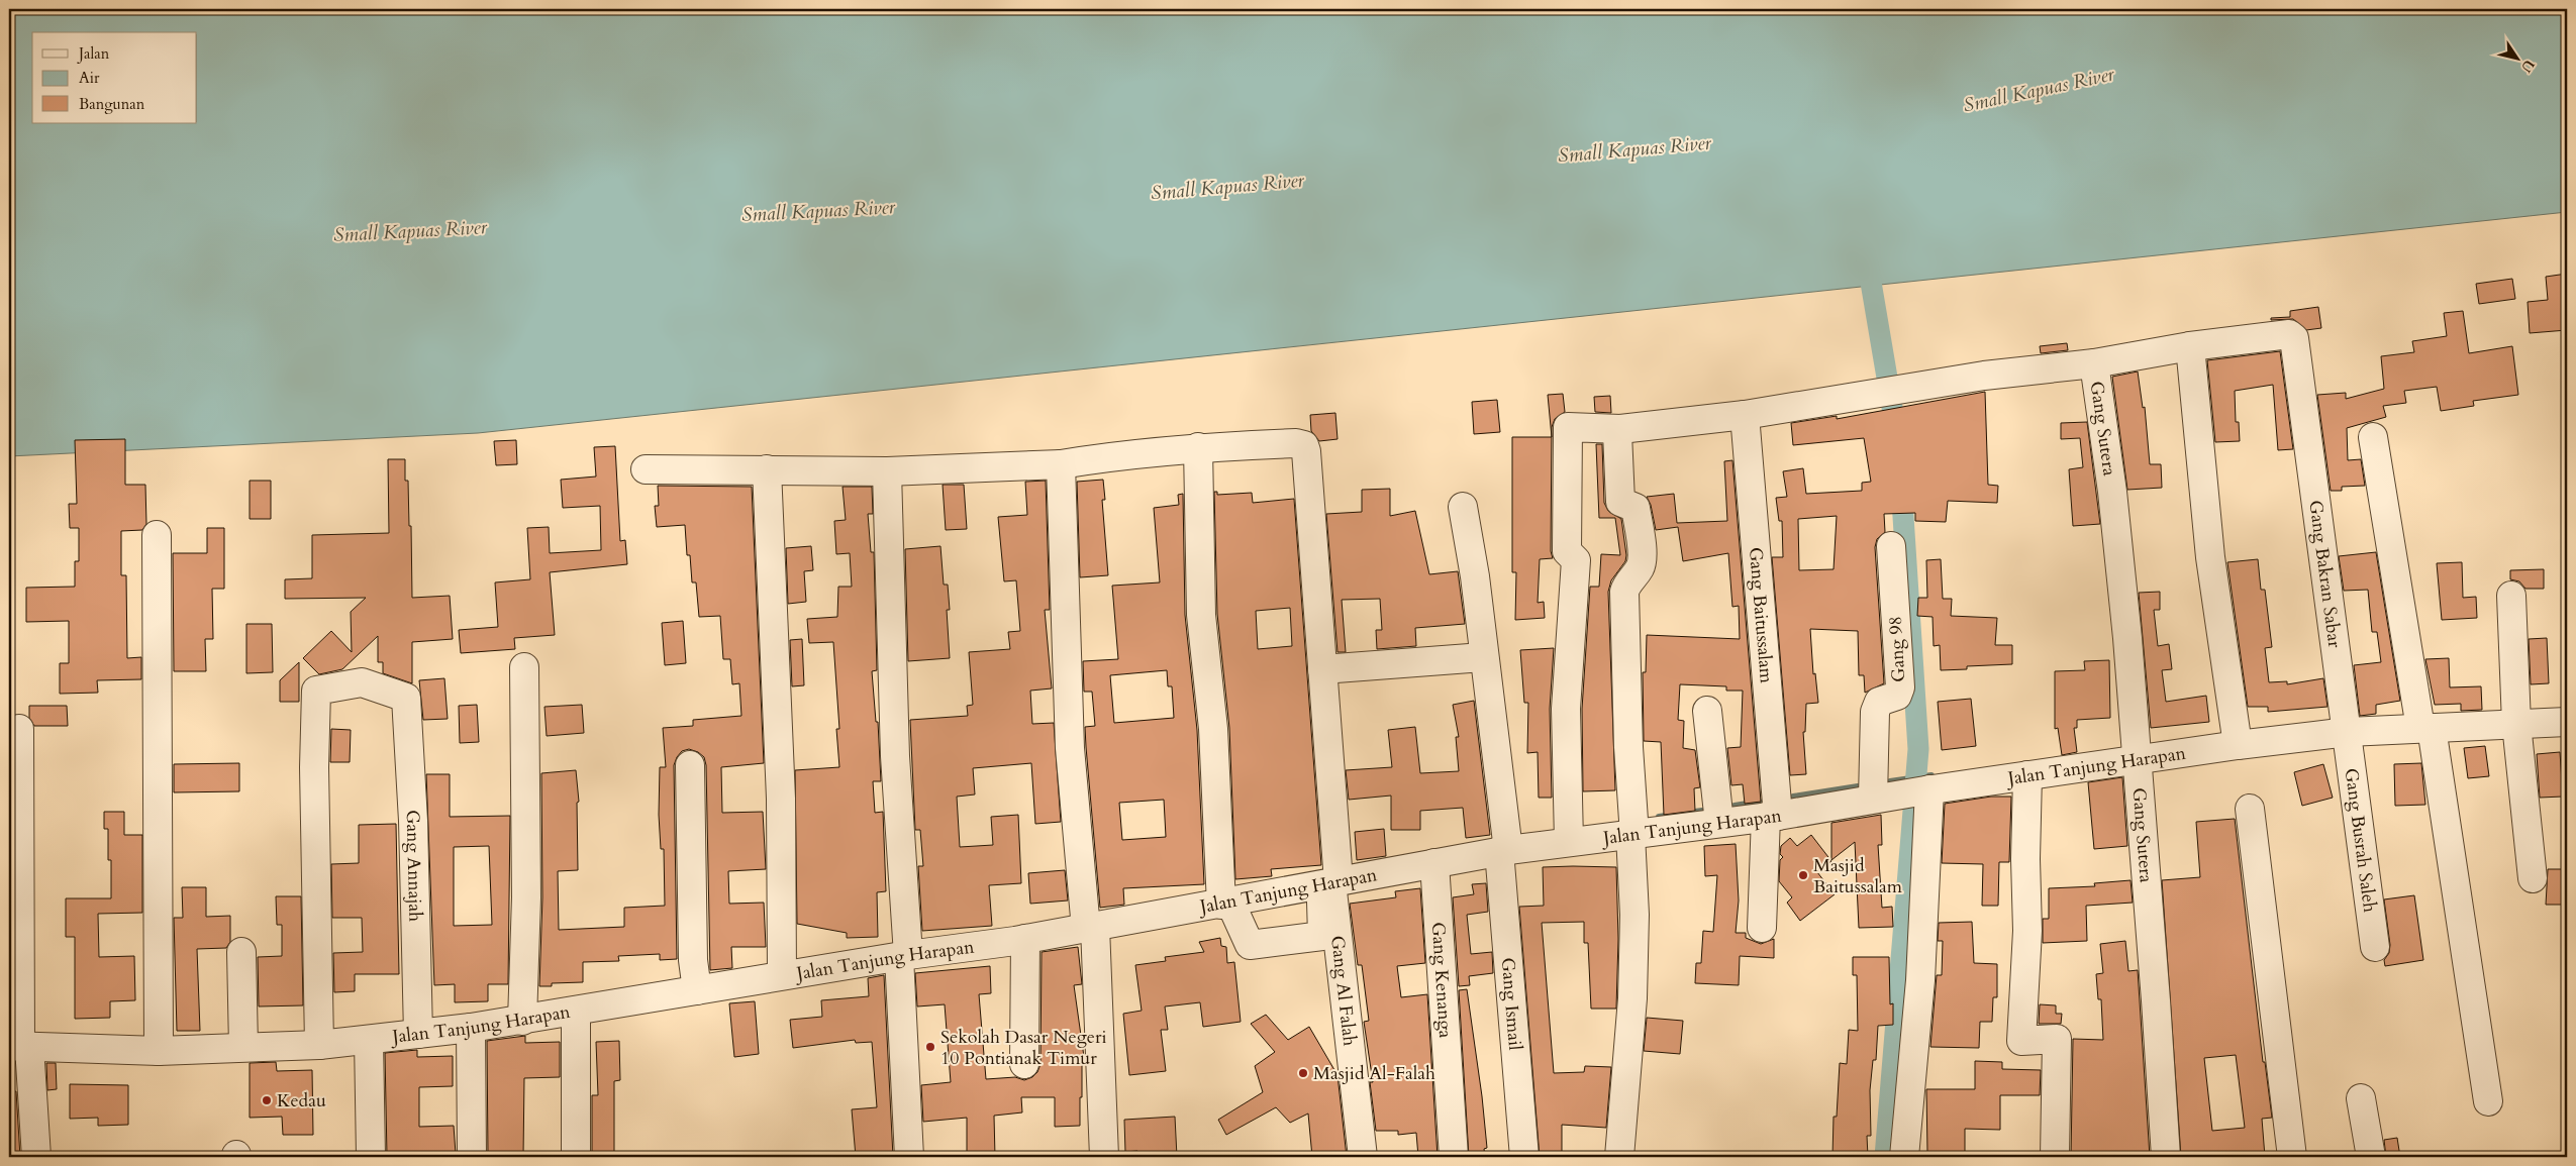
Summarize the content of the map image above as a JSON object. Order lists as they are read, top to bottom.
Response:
{
  "streets": {
    "street": [
      "Gang Sutera",
      "Gang Bakran Sabar",
      "Gang Baitussalam",
      "Gang 98",
      "Jalan Tanjung Harapan",
      "Gang Busrah Saleh",
      "Gang Annajah",
      "Gang Kenanga",
      "Gang Al Falah",
      "Gang Ismail"
    ]
  },
  "crossings": [
    ["Gang Sutera", "Jalan Tanjung Harapan"],
    ["Gang Bakran Sabar", "Jalan Tanjung Harapan"],
    ["Gang Bakran Sabar", "Gang Busrah Saleh"],
    ["Gang Baitussalam", "Jalan Tanjung Harapan"],
    ["Gang 98", "Jalan Tanjung Harapan"],
    ["Jalan Tanjung Harapan", "Gang Busrah Saleh"],
    ["Jalan Tanjung Harapan", "Gang Annajah"],
    ["Jalan Tanjung Harapan", "Gang Kenanga"],
    ["Jalan Tanjung Harapan", "Gang Al Falah"],
    ["Jalan Tanjung Harapan", "Gang Ismail"]
  ],
  "water": ["Small Kapuas River"],
  "places": [
    "Masjid Baitussalam",
    "Sekolah Dasar Negeri 10 Pontianak Timur",
    "Masjid Al-Falah",
    "Kedau"
  ],
  "legend": ["Jalan", "Air", "Bangunan"],
  "north": "bottom right"
}
